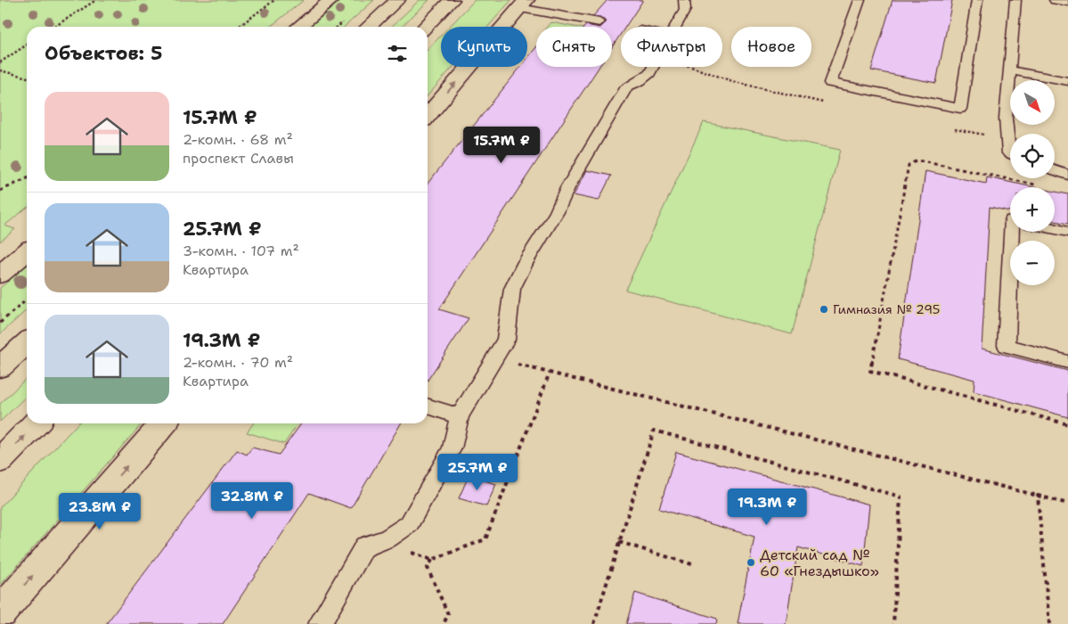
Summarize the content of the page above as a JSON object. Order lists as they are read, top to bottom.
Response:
{
  "places": ["Гимназия № 295", "Детский сад № 60 «Гнездышко»"],
  "north": "bottom right",
  "page": {
    "chip": [
      "Купить",
      "Снять",
      "Фильтры",
      "Новое"
    ],
    "heading": "Объектов: 5",
    "map_buttons": ["+", "−"],
    "list": [
      {
        "name": "15.7M ₽",
        "note": "2-комн. · 68 m² · проспект Славы"
      },
      {
        "name": "25.7M ₽",
        "note": "3-комн. · 107 m² · Квартира"
      },
      {
        "name": "19.3M ₽",
        "note": "2-комн. · 70 m² · Квартира"
      }
    ],
    "price": [
      "15.7M ₽",
      "25.7M ₽",
      "32.8M ₽",
      "19.3M ₽",
      "23.8M ₽"
    ]
  }
}
